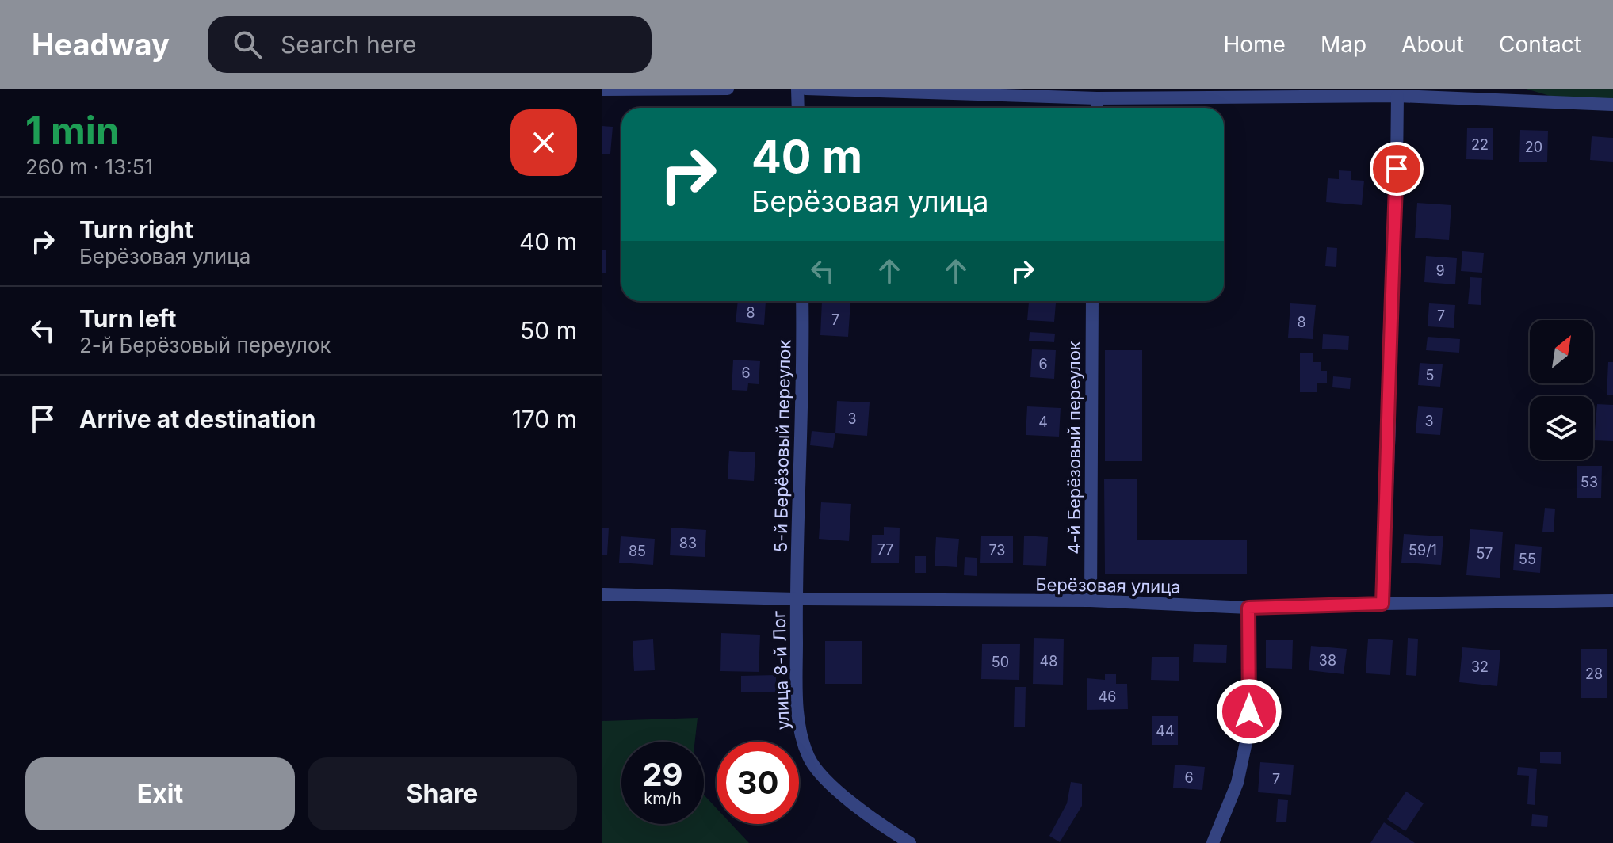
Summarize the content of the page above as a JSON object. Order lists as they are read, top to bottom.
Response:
{
  "streets": {
    "street": [
      "5-й Берёзовый переулок",
      "4-й Берёзовый переулок",
      "Берёзовая улица",
      "улица 8-й Лог"
    ]
  },
  "crossings": [
    ["5-й Берёзовый переулок", "Берёзовая улица"],
    ["5-й Берёзовый переулок", "улица 8-й Лог"],
    ["4-й Берёзовый переулок", "Берёзовая улица"],
    ["Берёзовая улица", "улица 8-й Лог"]
  ],
  "house_numbers": [
    "22",
    "20",
    "9",
    "8",
    "7",
    "7",
    "8",
    "6",
    "6",
    "5",
    "3",
    "3",
    "4",
    "53",
    "83",
    "77",
    "73",
    "59/1",
    "85",
    "57",
    "55",
    "38",
    "48",
    "50",
    "32",
    "28",
    "46",
    "44",
    "6",
    "7"
  ],
  "north": "top right",
  "page": {
    "header": "Headway",
    "search": "Search here",
    "nav": [
      "Home",
      "Map",
      "About",
      "Contact"
    ],
    "heading": ["1 min", "260 m · 13:51"],
    "turn": ["40 m", "Берёзовая улица"],
    "list": [
      {
        "name": "Turn right",
        "note": "Берёзовая улица",
        "value": "40 m"
      },
      {
        "name": "Turn left",
        "note": "2-й Берёзовый переулок",
        "value": "50 m"
      },
      {
        "name": "Arrive at destination",
        "value": "170 m"
      }
    ],
    "speed": "29 km/h",
    "limit": "30",
    "buttons": ["Exit", "Share"]
  }
}
